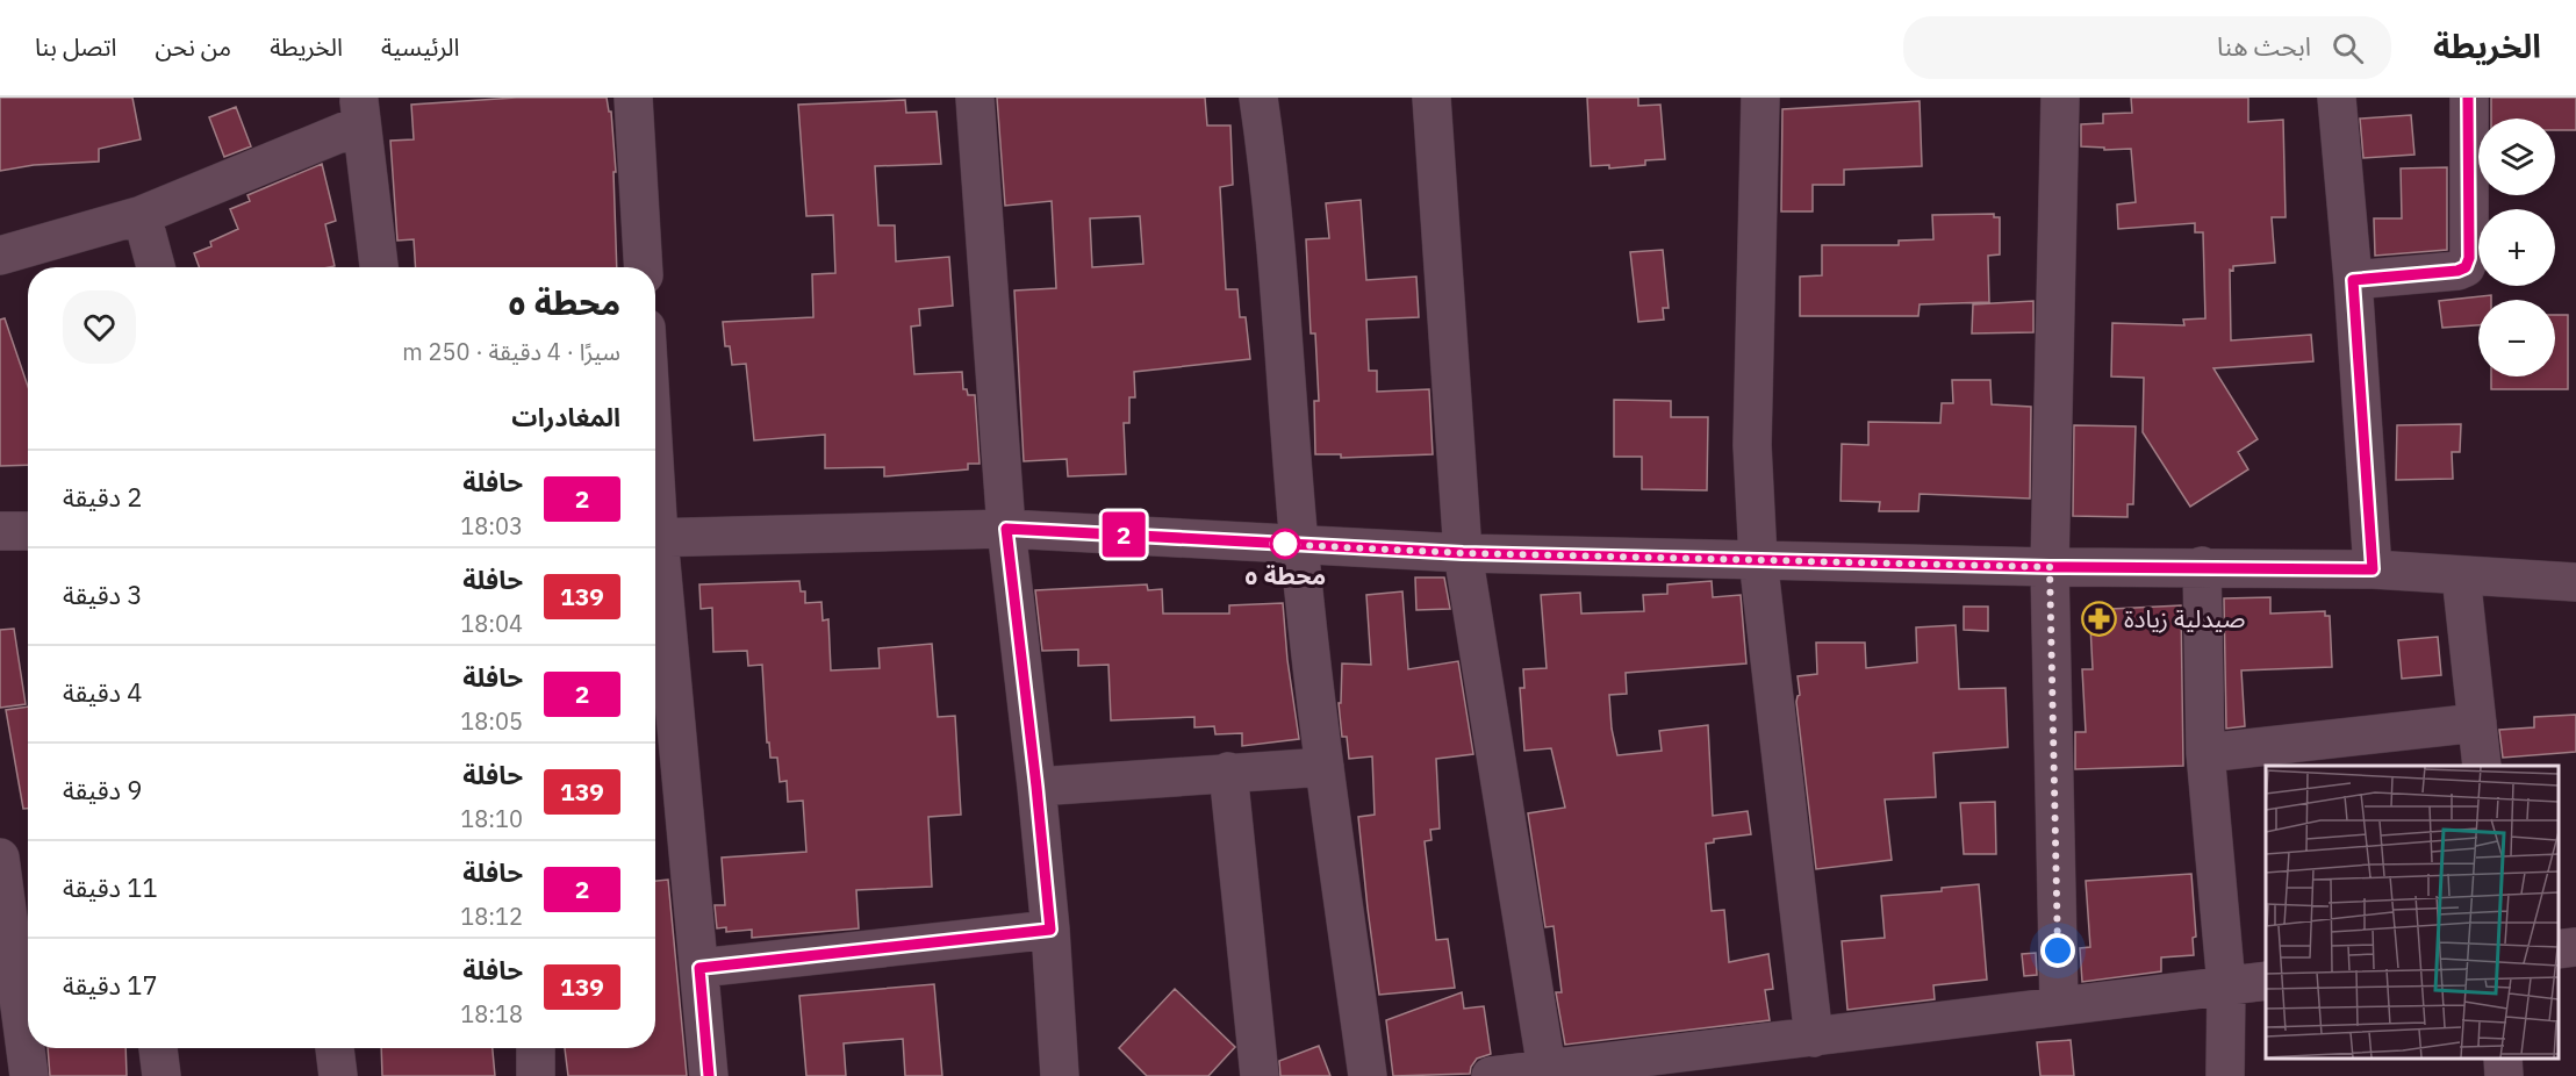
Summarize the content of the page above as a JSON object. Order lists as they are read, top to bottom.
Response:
{
  "places": {
    "other": ["محطة ٥"],
    "pharmacy": ["صيدلية زيادة"]
  },
  "lines": ["bus line 2"],
  "page": {
    "header": "الخريطة",
    "search": "ابحث هنا",
    "nav": [
      "الرئيسية",
      "الخريطة",
      "من نحن",
      "اتصل بنا"
    ],
    "on_map": "2",
    "map_buttons": ["+", "−"],
    "heading": [
      ["محطة ٥", "سيرًا · 4 دقيقة · 250 m"],
      "المغادرات"
    ],
    "list": [
      {
        "mark": "2",
        "name": "حافلة",
        "note": "18:03",
        "value": "2 دقيقة"
      },
      {
        "mark": "139",
        "name": "حافلة",
        "note": "18:04",
        "value": "3 دقيقة"
      },
      {
        "mark": "2",
        "name": "حافلة",
        "note": "18:05",
        "value": "4 دقيقة"
      },
      {
        "mark": "139",
        "name": "حافلة",
        "note": "18:10",
        "value": "9 دقيقة"
      },
      {
        "mark": "2",
        "name": "حافلة",
        "note": "18:12",
        "value": "11 دقيقة"
      },
      {
        "mark": "139",
        "name": "حافلة",
        "note": "18:18",
        "value": "17 دقيقة"
      }
    ]
  }
}
